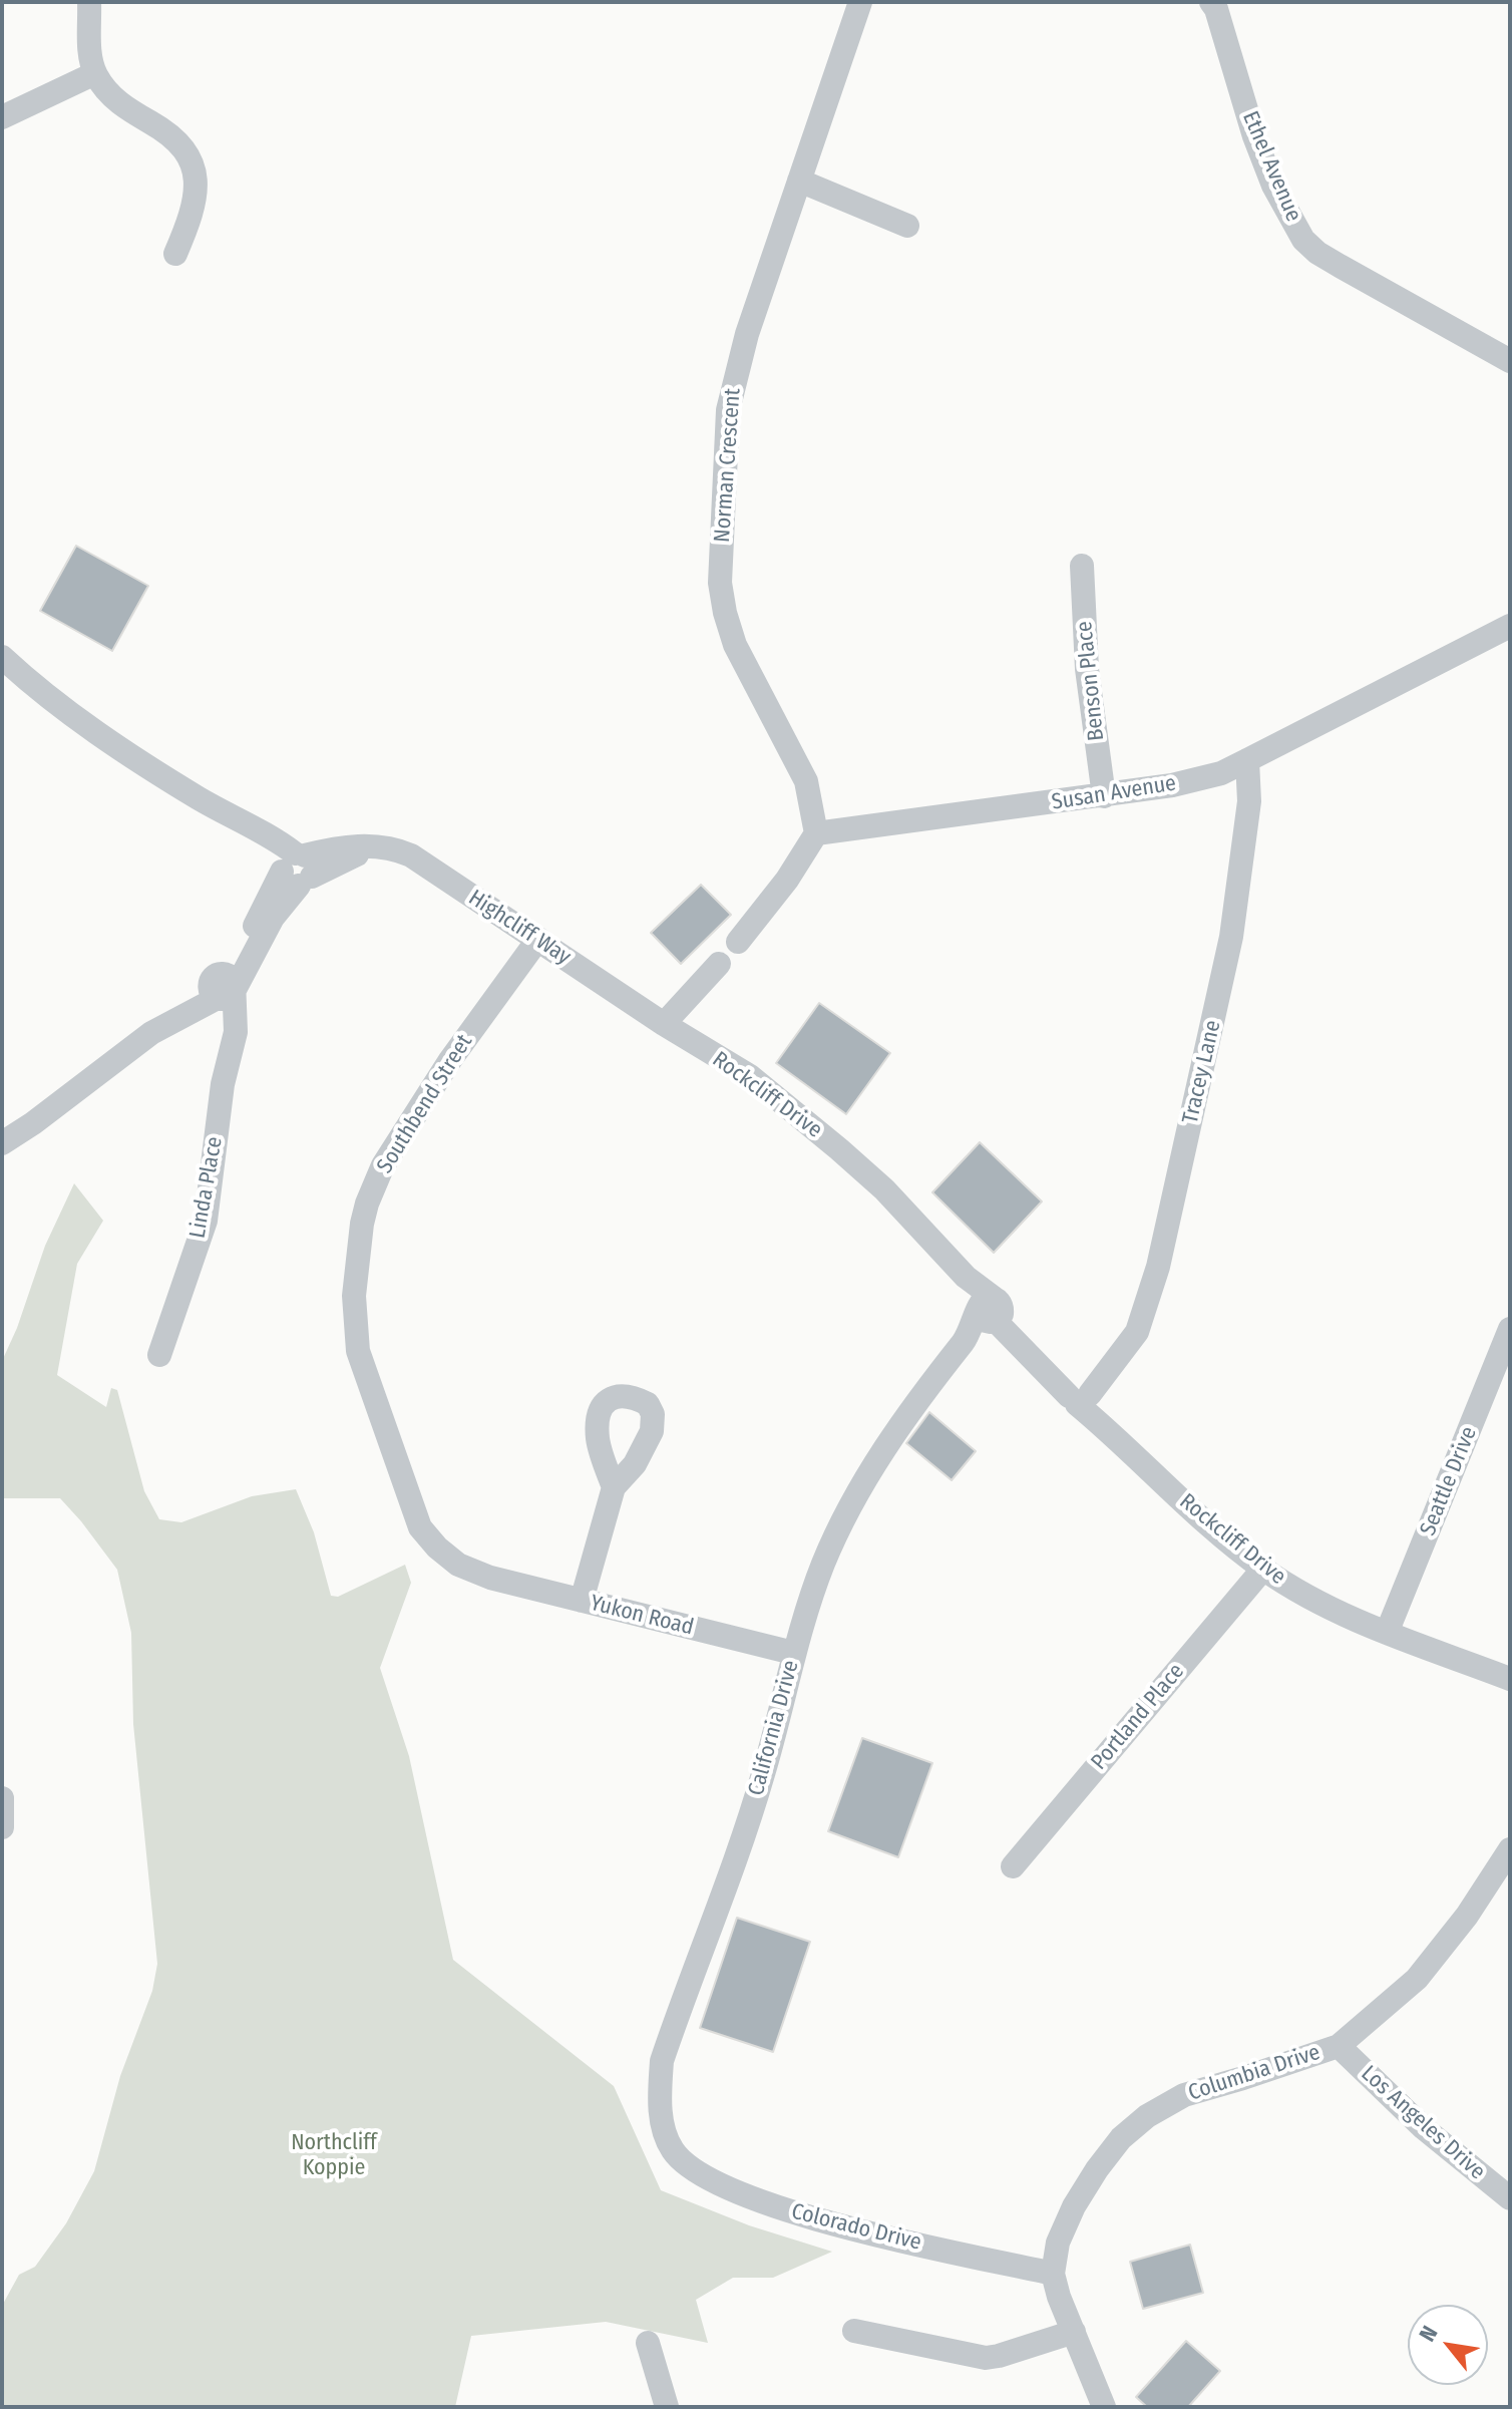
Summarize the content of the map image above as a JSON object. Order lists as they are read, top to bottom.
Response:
{
  "streets": {
    "street": [
      "Ethel Avenue",
      "Norman Crescent",
      "Benson Place",
      "Susan Avenue",
      "Highcliff Way",
      "Tracey Lane",
      "Rockcliff Drive",
      "Southbend Street",
      "Linda Place",
      "Seattle Drive",
      "Yukon Road",
      "Portland Place",
      "California Drive",
      "Columbia Drive",
      "Los Angeles Drive",
      "Colorado Drive"
    ]
  },
  "crossings": [
    ["Norman Crescent", "Susan Avenue"],
    ["Benson Place", "Susan Avenue"],
    ["Susan Avenue", "Tracey Lane"],
    ["Highcliff Way", "Rockcliff Drive"],
    ["Highcliff Way", "Southbend Street"],
    ["Tracey Lane", "Rockcliff Drive"],
    ["Rockcliff Drive", "Seattle Drive"],
    ["Rockcliff Drive", "Portland Place"],
    ["Rockcliff Drive", "California Drive"],
    ["Southbend Street", "Yukon Road"],
    ["Yukon Road", "California Drive"],
    ["California Drive", "Colorado Drive"],
    ["Columbia Drive", "Los Angeles Drive"],
    ["Columbia Drive", "Colorado Drive"]
  ],
  "parks": ["Northcliff Koppie"],
  "north": "top left"
}
